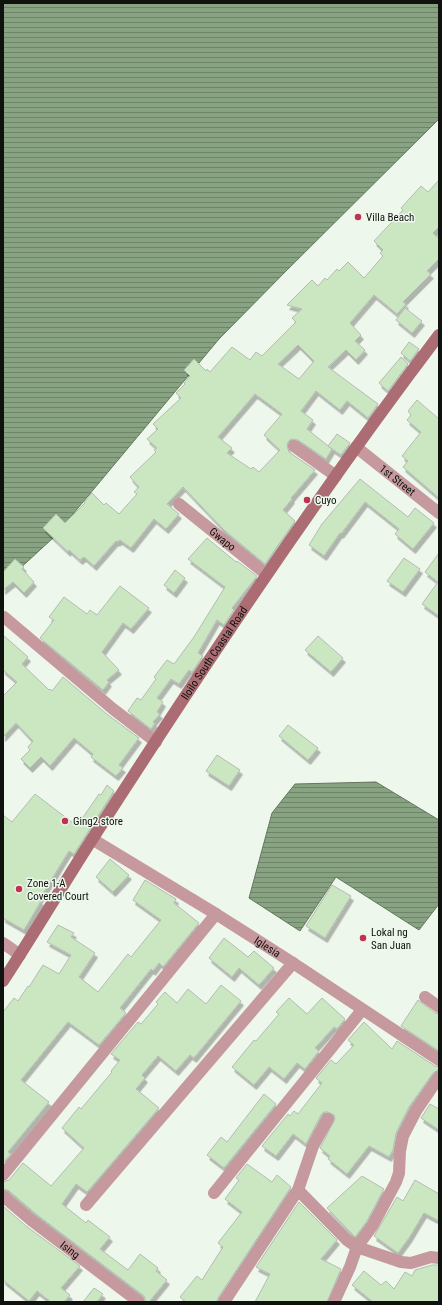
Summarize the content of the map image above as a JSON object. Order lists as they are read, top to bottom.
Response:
{
  "streets": {
    "street": [
      "1st Street",
      "Gwapo",
      "Iloilo South Coastal Road",
      "Iglesia",
      "Ising"
    ]
  },
  "crossings": [
    ["1st Street", "Iloilo South Coastal Road"],
    ["Gwapo", "Iloilo South Coastal Road"],
    ["Iloilo South Coastal Road", "Iglesia"]
  ],
  "places": [
    "Villa Beach",
    "Cuyo",
    "Ging2 store",
    "Zone 1-A Covered Court",
    "Lokal ng San Juan"
  ]
}
